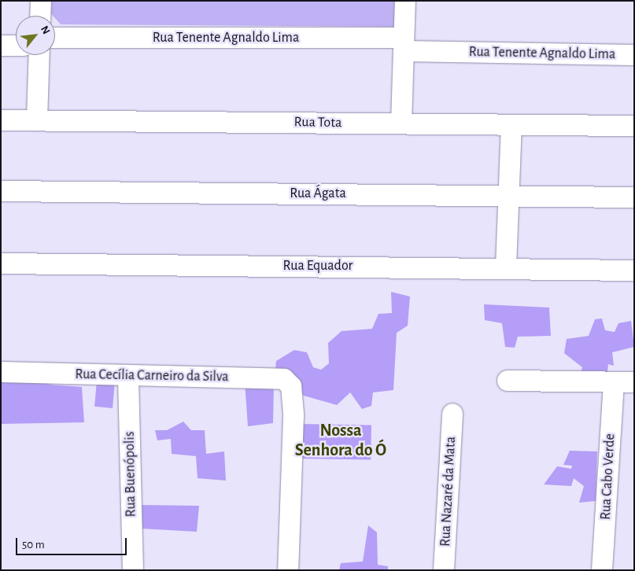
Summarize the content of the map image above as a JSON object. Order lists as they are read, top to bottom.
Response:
{
  "streets": {
    "street": [
      "Rua Tenente Agnaldo Lima",
      "Rua Tota",
      "Rua Ágata",
      "Rua Equador",
      "Rua Cecília Carneiro da Silva",
      "Rua Buenópolis",
      "Rua Cabo Verde",
      "Rua Nazaré da Mata"
    ]
  },
  "crossings": [
    ["Rua Cecília Carneiro da Silva", "Rua Buenópolis"]
  ],
  "districts": ["Nossa Senhora do Ó"],
  "scale_bar": "50 m",
  "north": "top right"
}
